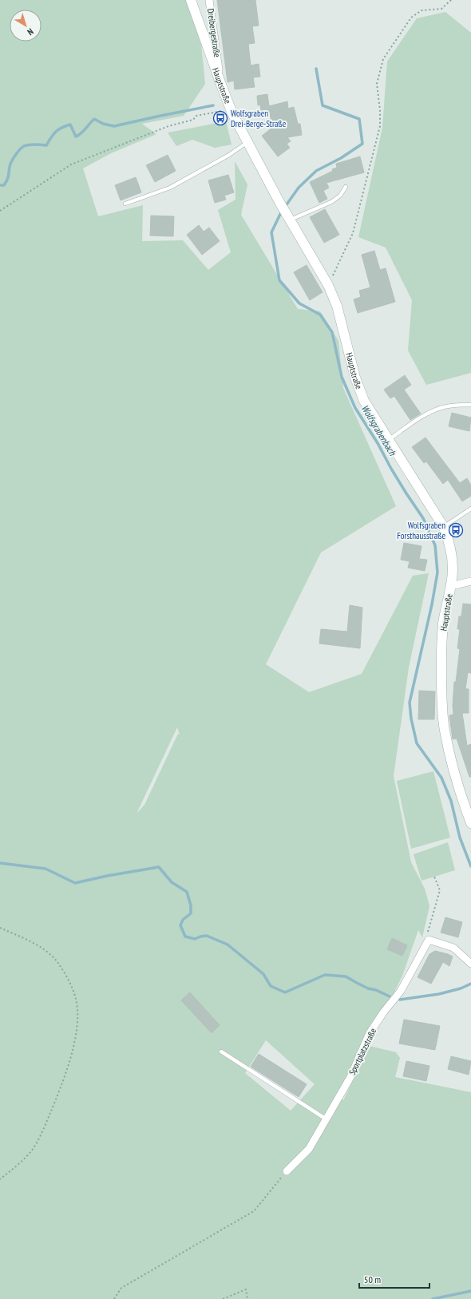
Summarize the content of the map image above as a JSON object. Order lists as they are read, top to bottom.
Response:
{
  "streets": {
    "main road": ["Hauptstraße"],
    "street": ["Dreibergestraße", "Sportplatzstraße"]
  },
  "crossings": [
    ["Dreibergestraße", "Hauptstraße"]
  ],
  "water": ["Wolfsgrabenbach"],
  "places": {
    "bus stop": ["Wolfsgraben Drei-Berge-Straße", "Wolfsgraben Forsthausstraße"]
  },
  "scale_bar": "50 m",
  "north": "bottom right"
}
